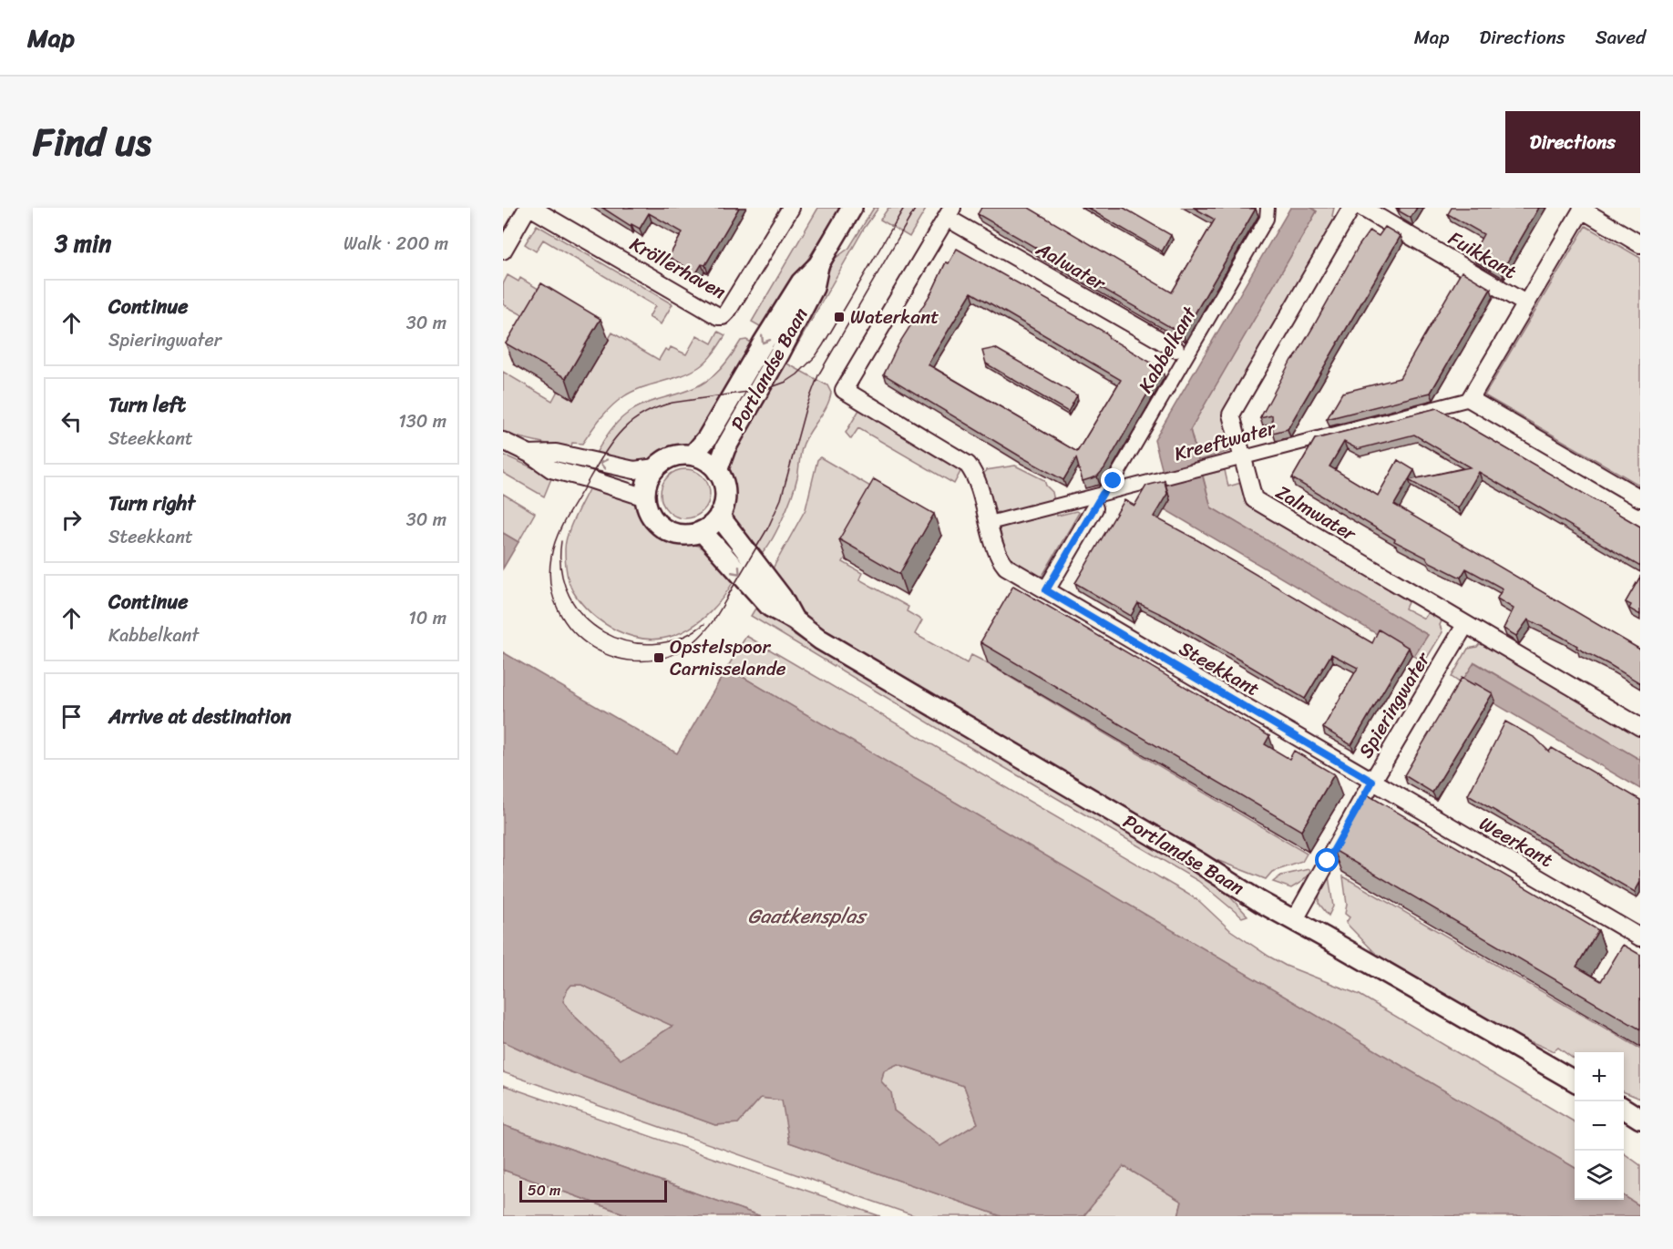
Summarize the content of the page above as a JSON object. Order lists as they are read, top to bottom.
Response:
{
  "streets": {
    "street": [
      "Fuikkant",
      "Aalwater",
      "Kröllerhaven",
      "Kabbelkant",
      "Portlandse Baan",
      "Kreeftwater",
      "Zalmwater",
      "Steekkant",
      "Spieringwater",
      "Weerkant"
    ]
  },
  "crossings": [
    ["Aalwater", "Steekkant"],
    ["Kabbelkant", "Kreeftwater"],
    ["Portlandse Baan", "Spieringwater"],
    ["Kreeftwater", "Zalmwater"],
    ["Kreeftwater", "Steekkant"],
    ["Zalmwater", "Spieringwater"],
    ["Steekkant", "Spieringwater"],
    ["Steekkant", "Weerkant"],
    ["Spieringwater", "Weerkant"]
  ],
  "water": ["Gaatkensplas"],
  "places": {
    "transit": ["Waterkant", "Opstelspoor Carnisselande"]
  },
  "scale_bar": "50 m",
  "page": {
    "header": "Map",
    "nav": ["Map", "Directions", "Saved"],
    "title": "Find us",
    "buttons": "Directions",
    "heading": ["3 min", "Walk · 200 m"],
    "list": [
      ["Continue", "Spieringwater", "30 m"],
      ["Turn left", "Steekkant", "130 m"],
      ["Turn right", "Steekkant", "30 m"],
      ["Continue", "Kabbelkant", "10 m"],
      "Arrive at destination"
    ],
    "map_buttons": ["+", "−"],
    "scale": "50 m"
  }
}
